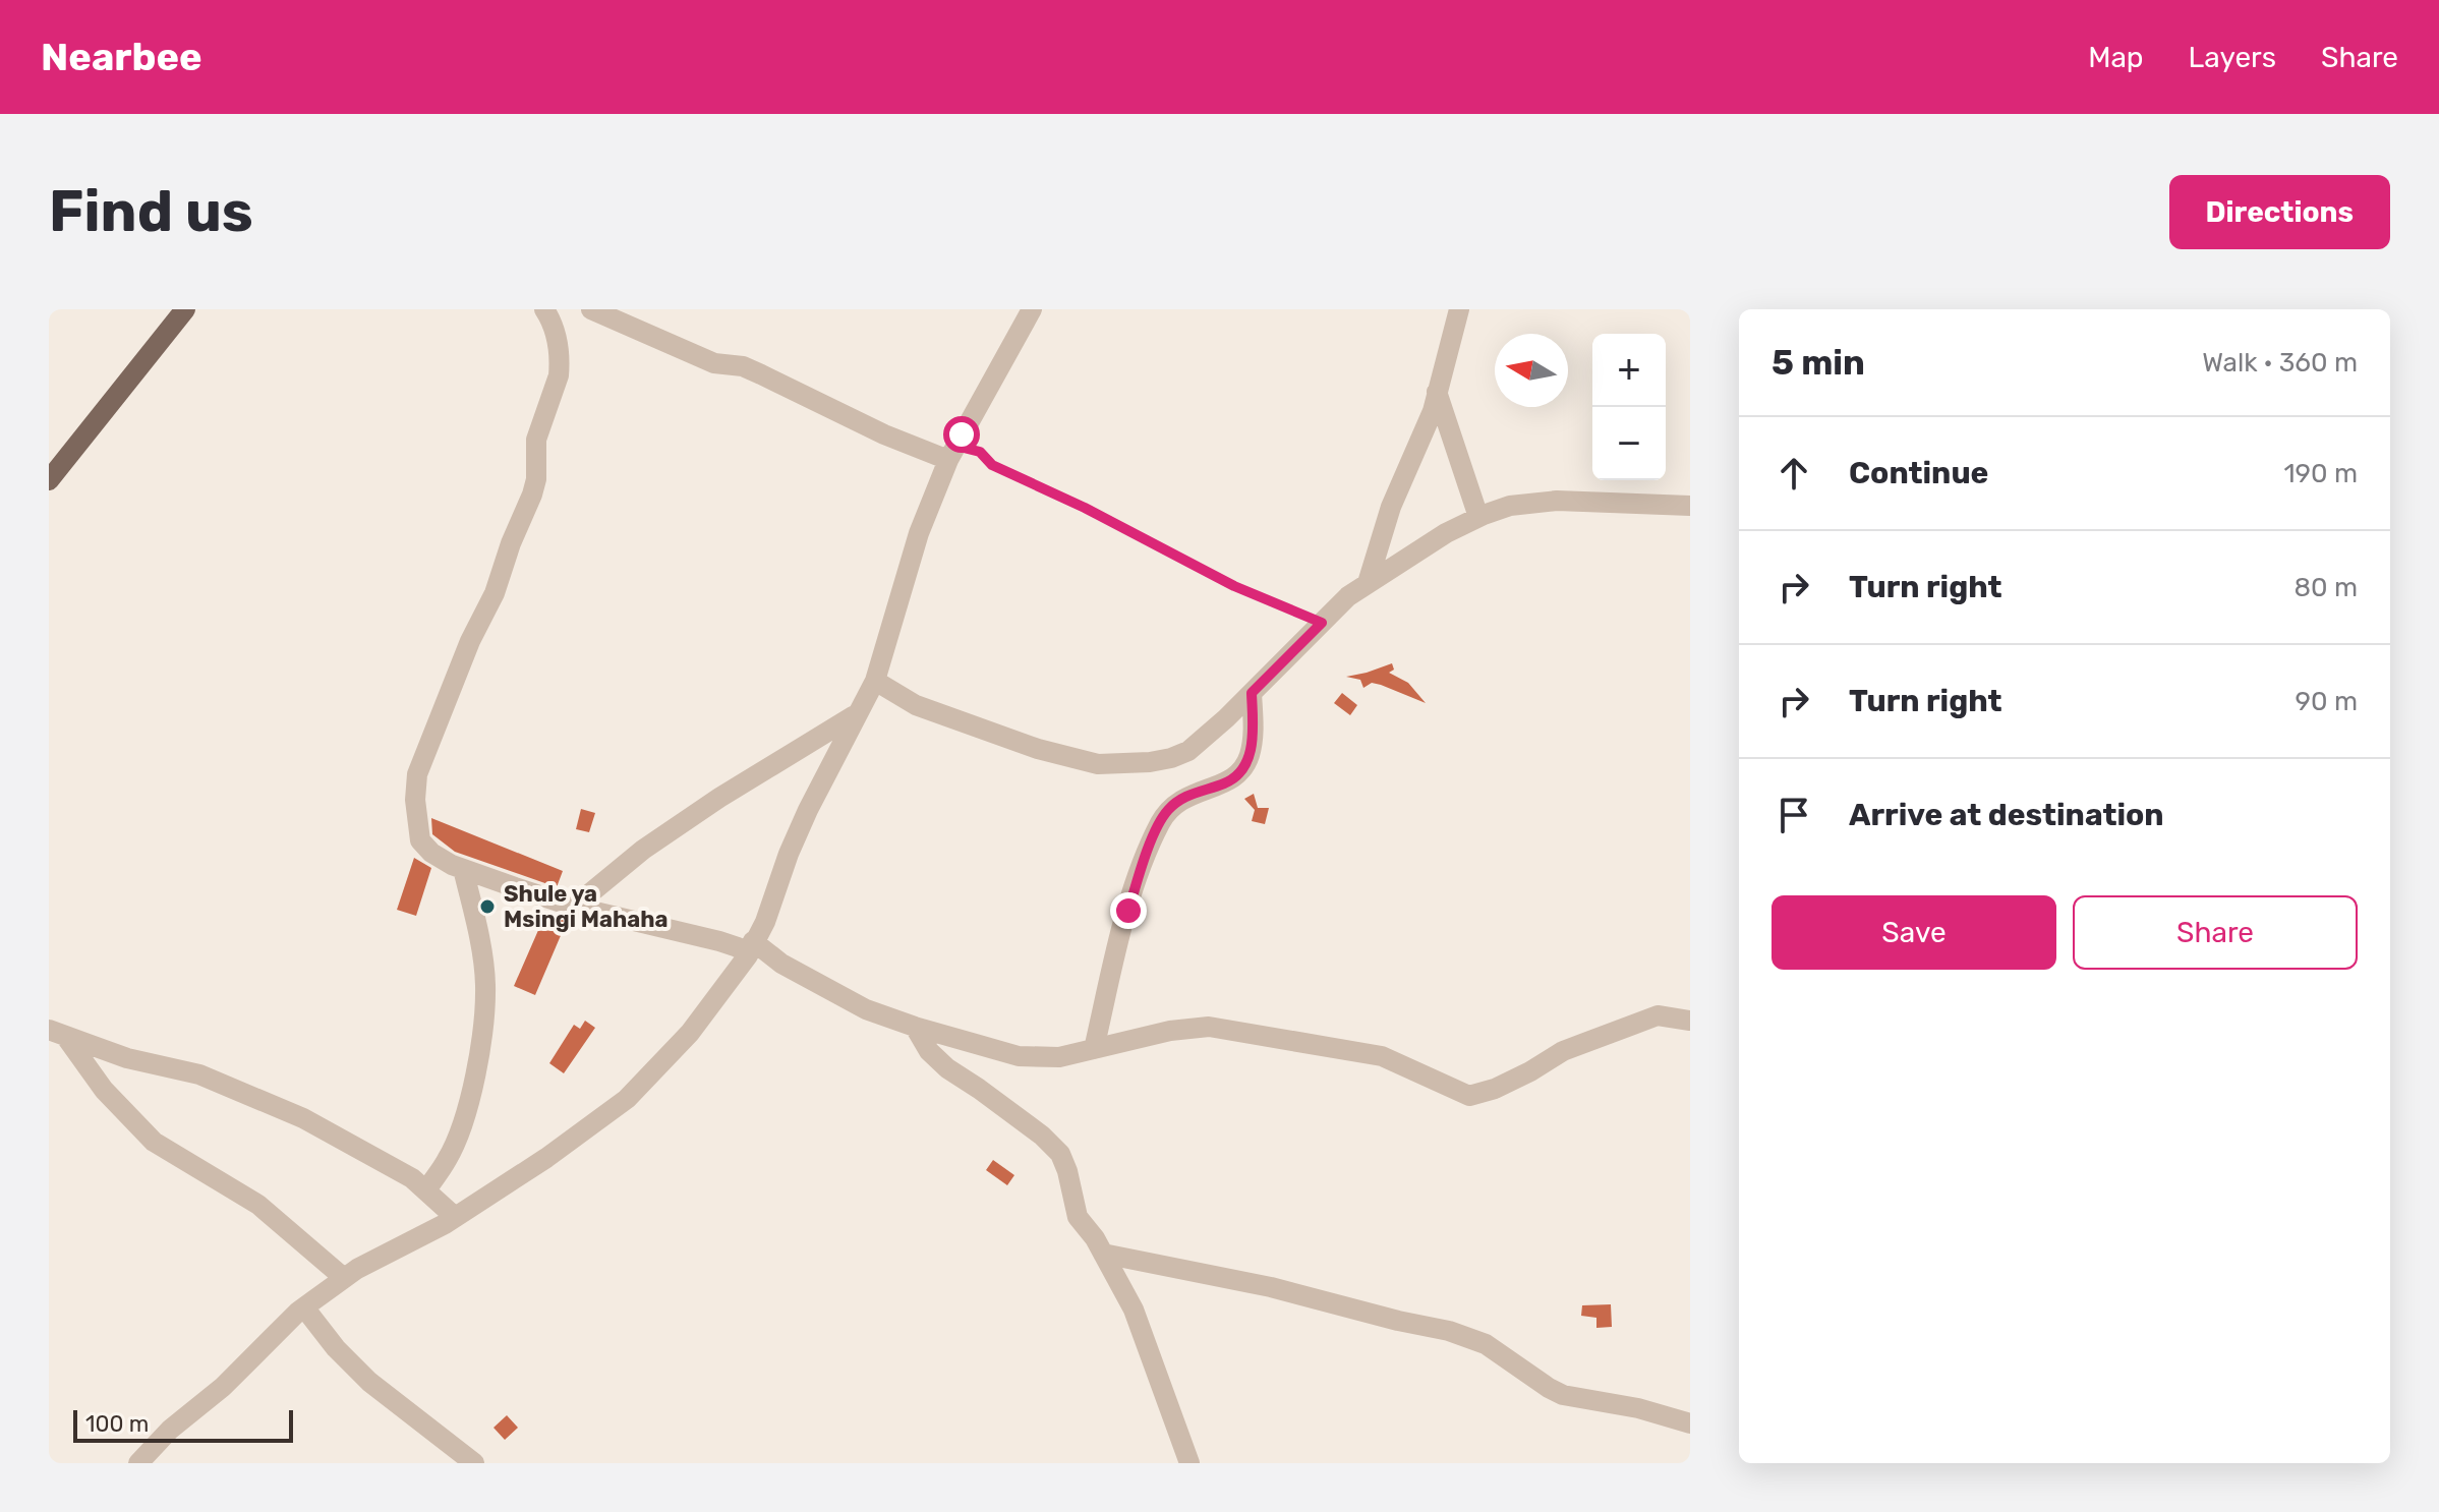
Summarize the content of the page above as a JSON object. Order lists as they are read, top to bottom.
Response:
{
  "places": ["Shule ya Msingi Mahaha"],
  "scale_bar": "100 m",
  "north": "left",
  "page": {
    "header": "Nearbee",
    "nav": ["Map", "Layers", "Share"],
    "buttons": [
      "Directions",
      ["Save", "Share"]
    ],
    "title": "Find us",
    "heading": ["5 min", "Walk · 360 m"],
    "map_buttons": ["+", "−"],
    "list": [
      ["Continue", "190 m"],
      ["Turn right", "80 m"],
      ["Turn right", "90 m"],
      "Arrive at destination"
    ],
    "scale": "100 m"
  }
}
